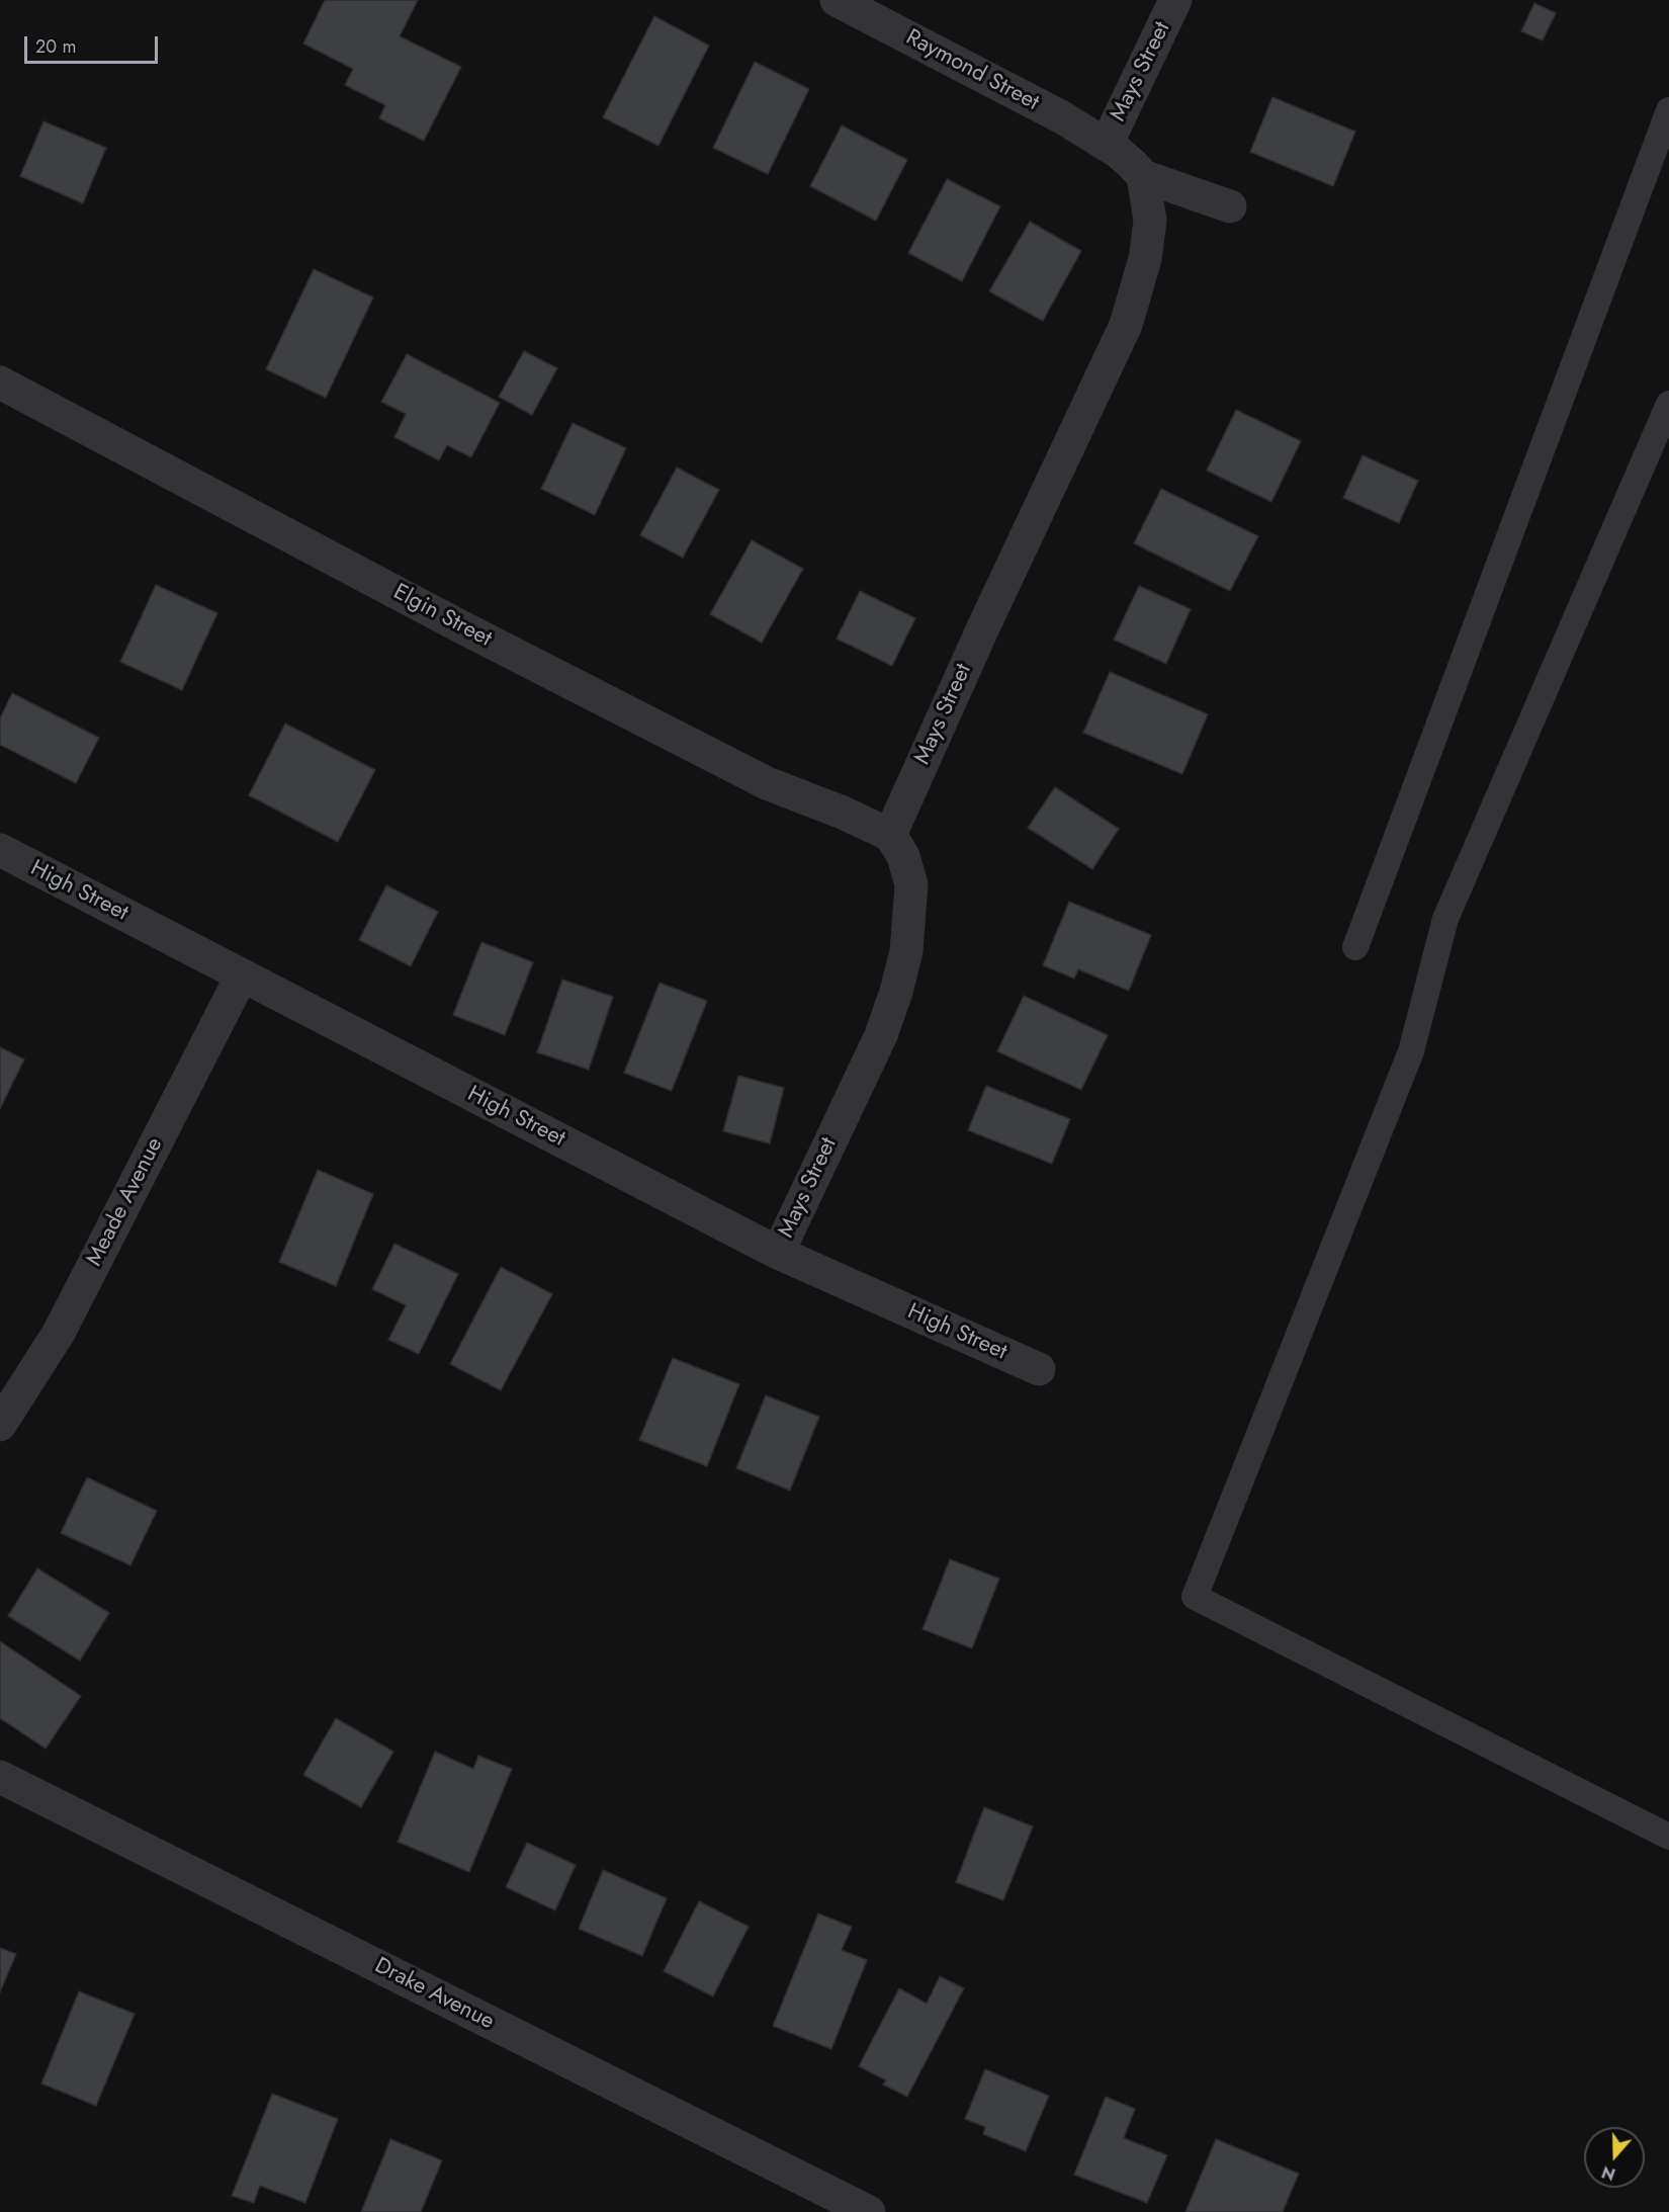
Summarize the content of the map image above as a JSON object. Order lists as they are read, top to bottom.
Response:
{
  "streets": {
    "street": [
      "Raymond Street",
      "Mays Street",
      "Elgin Street",
      "High Street",
      "Meade Avenue",
      "Drake Avenue"
    ]
  },
  "crossings": [
    ["Raymond Street", "Mays Street"],
    ["Mays Street", "Elgin Street"],
    ["Mays Street", "High Street"],
    ["High Street", "Meade Avenue"]
  ],
  "scale_bar": "20 m",
  "north": "bottom"
}
